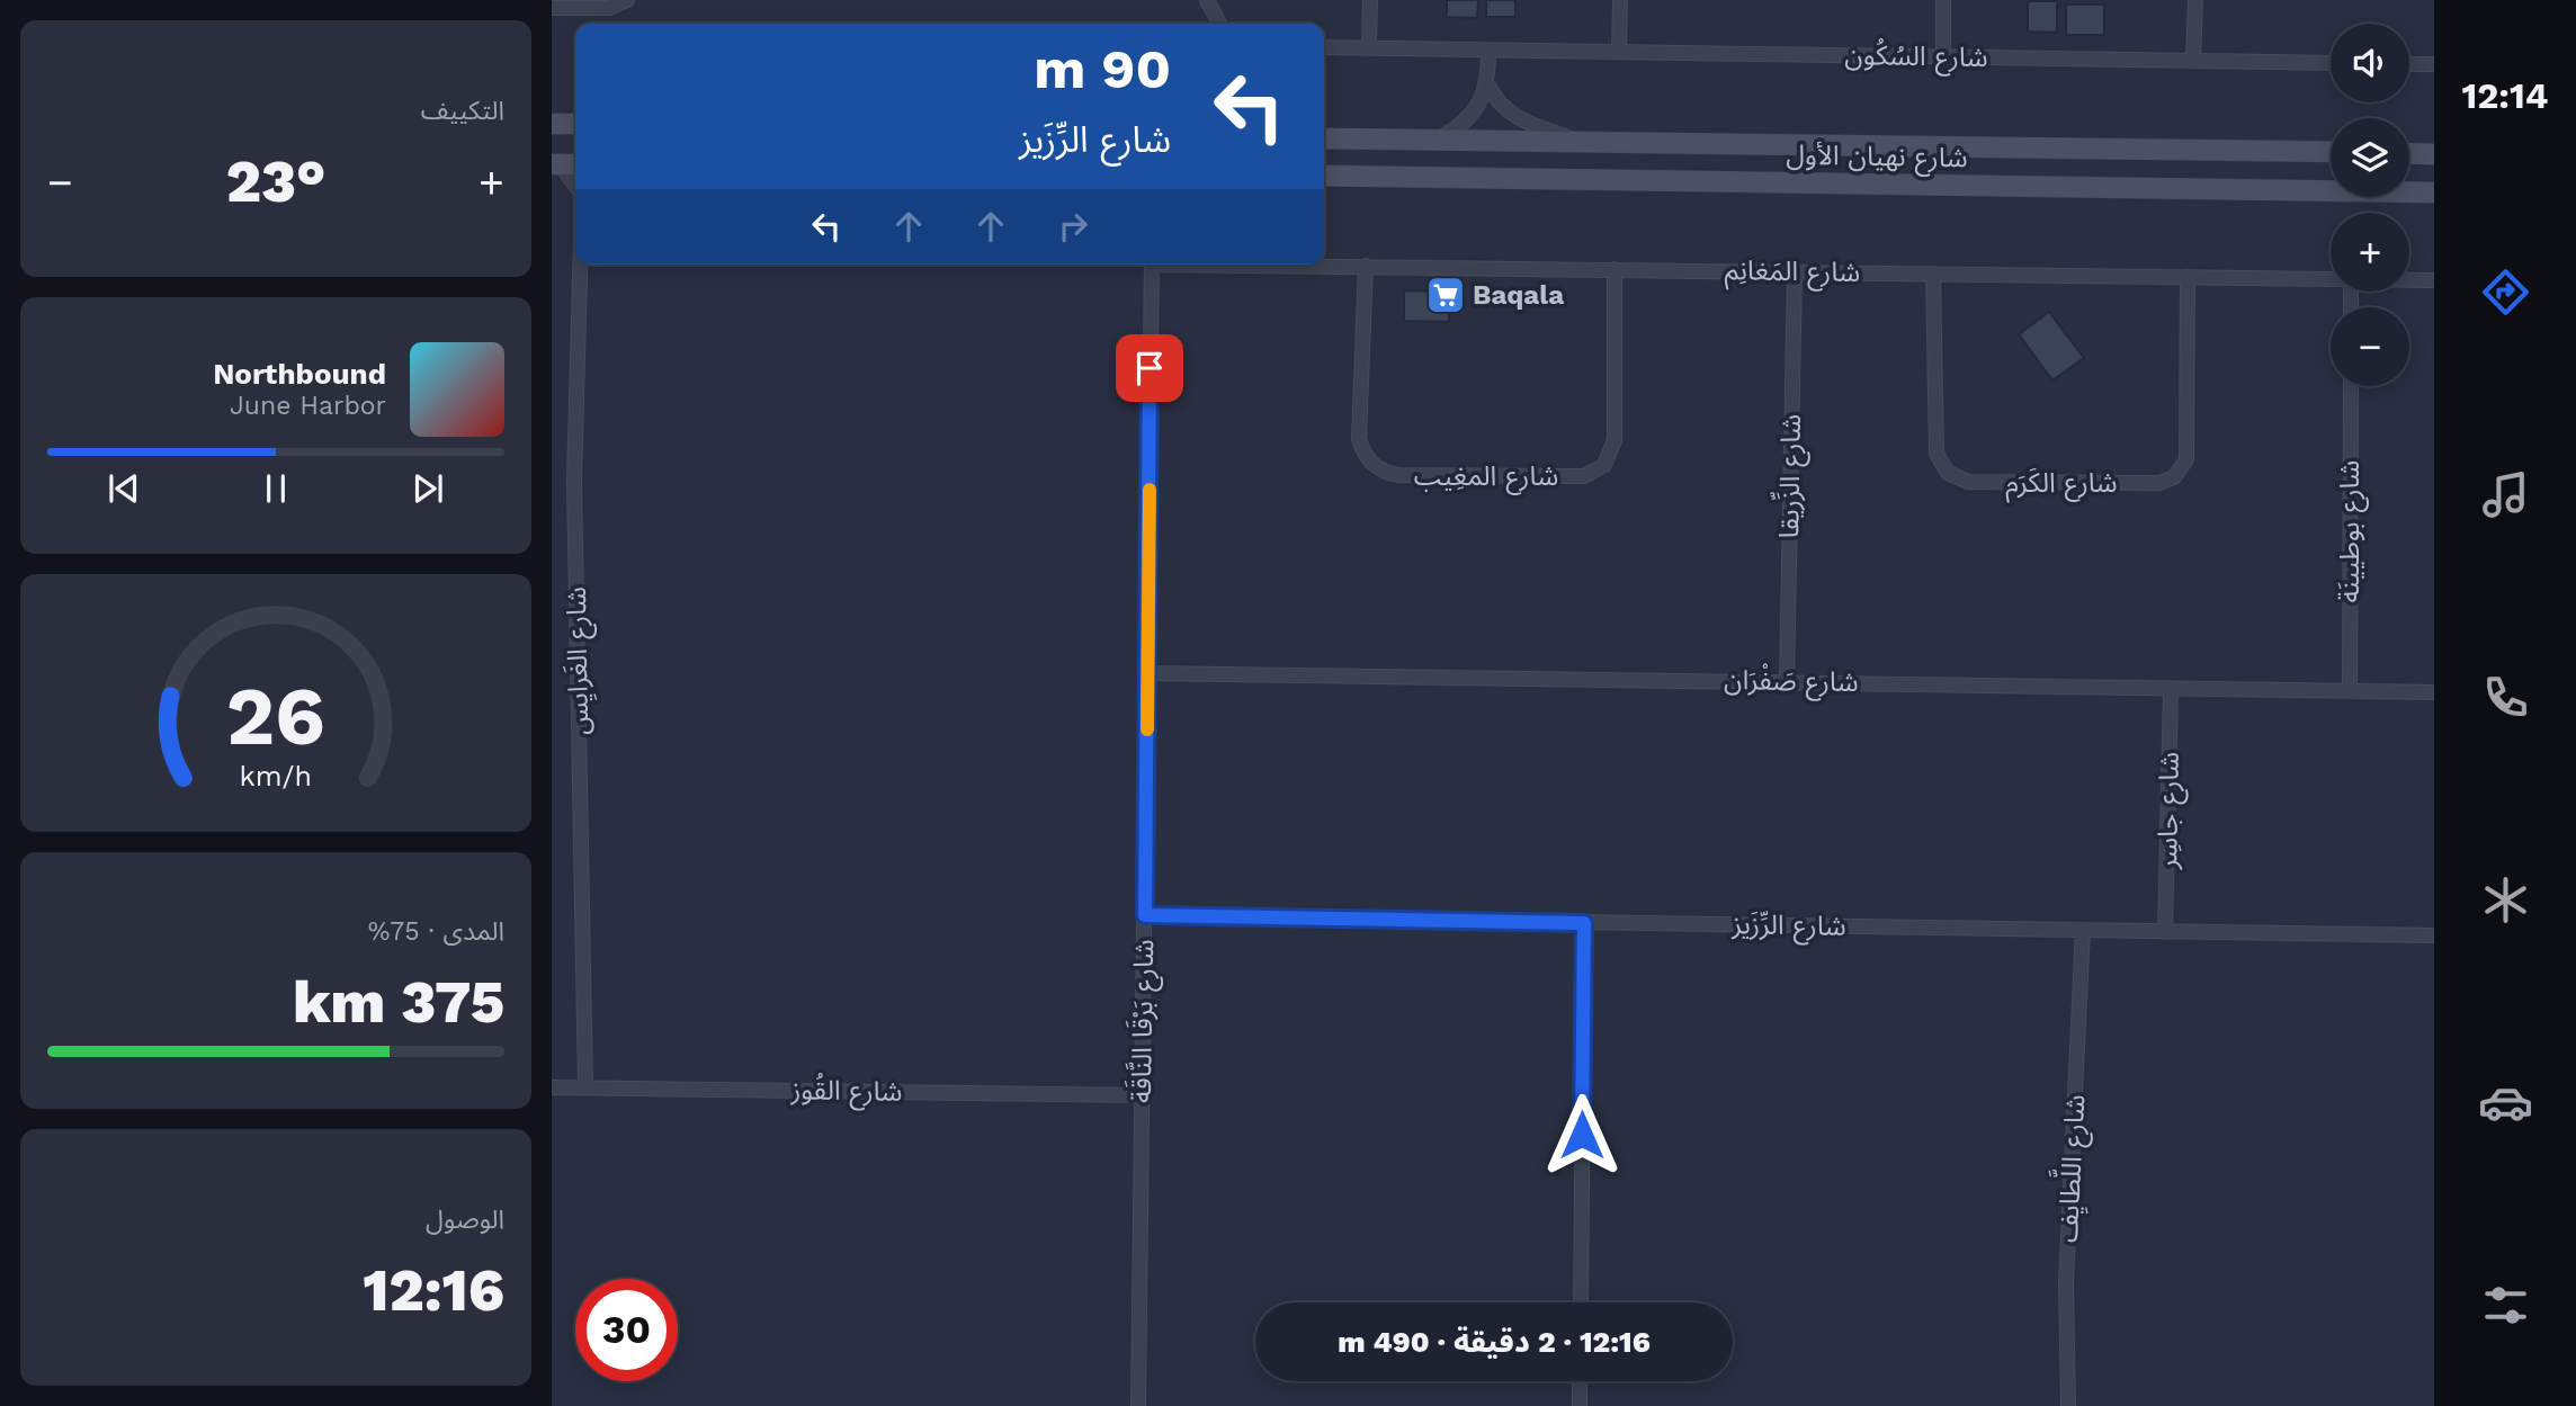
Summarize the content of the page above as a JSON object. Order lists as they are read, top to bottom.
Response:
{
  "streets": {
    "main road": ["شارع نهيان الأول"],
    "street": [
      "شارع السُكُون",
      "شارع المَغانِم",
      "شارع المغِيب",
      "شارع الزِّريقا",
      "شارع الكَرَم",
      "شارع بوطيينَة",
      "شارع الغَرايِس",
      "شارع صَفْرَان",
      "شارع جاسِر",
      "شارع الرِّزَيز",
      "شارع بَرْقَا النَّاقَة",
      "شارع القُوز",
      "شارع اللَّطايِف"
    ]
  },
  "crossings": [
    ["شارع المَغانِم", "شارع المغِيب"],
    ["شارع المَغانِم", "شارع الزِّريقا"],
    ["شارع المَغانِم", "شارع الكَرَم"],
    ["شارع الزِّريقا", "شارع صَفْرَان"],
    ["شارع بوطيينَة", "شارع صَفْرَان"],
    ["شارع الغَرايِس", "شارع القُوز"],
    ["شارع صَفْرَان", "شارع جاسِر"],
    ["شارع صَفْرَان", "شارع بَرْقَا النَّاقَة"],
    ["شارع جاسِر", "شارع الرِّزَيز"],
    ["شارع الرِّزَيز", "شارع بَرْقَا النَّاقَة"],
    ["شارع الرِّزَيز", "شارع اللَّطايِف"],
    ["شارع بَرْقَا النَّاقَة", "شارع القُوز"]
  ],
  "places": {
    "supermarket": ["Baqala"]
  },
  "page": {
    "tabs": "12:14",
    "tile": [
      "التكييف",
      ["المدى · 75%", "375 km"],
      ["الوصول", "12:16"]
    ],
    "map_buttons": ["+", "−"],
    "turn": ["90 m", "شارع الرِّزَيز"],
    "heat": ["−", "23°", "+"],
    "song": ["Northbound", "June Harbor"],
    "limit": "30",
    "trip": "12:16 · 2 دقيقة · 490 m",
    "gauge": ["26", "km/h"]
  }
}
